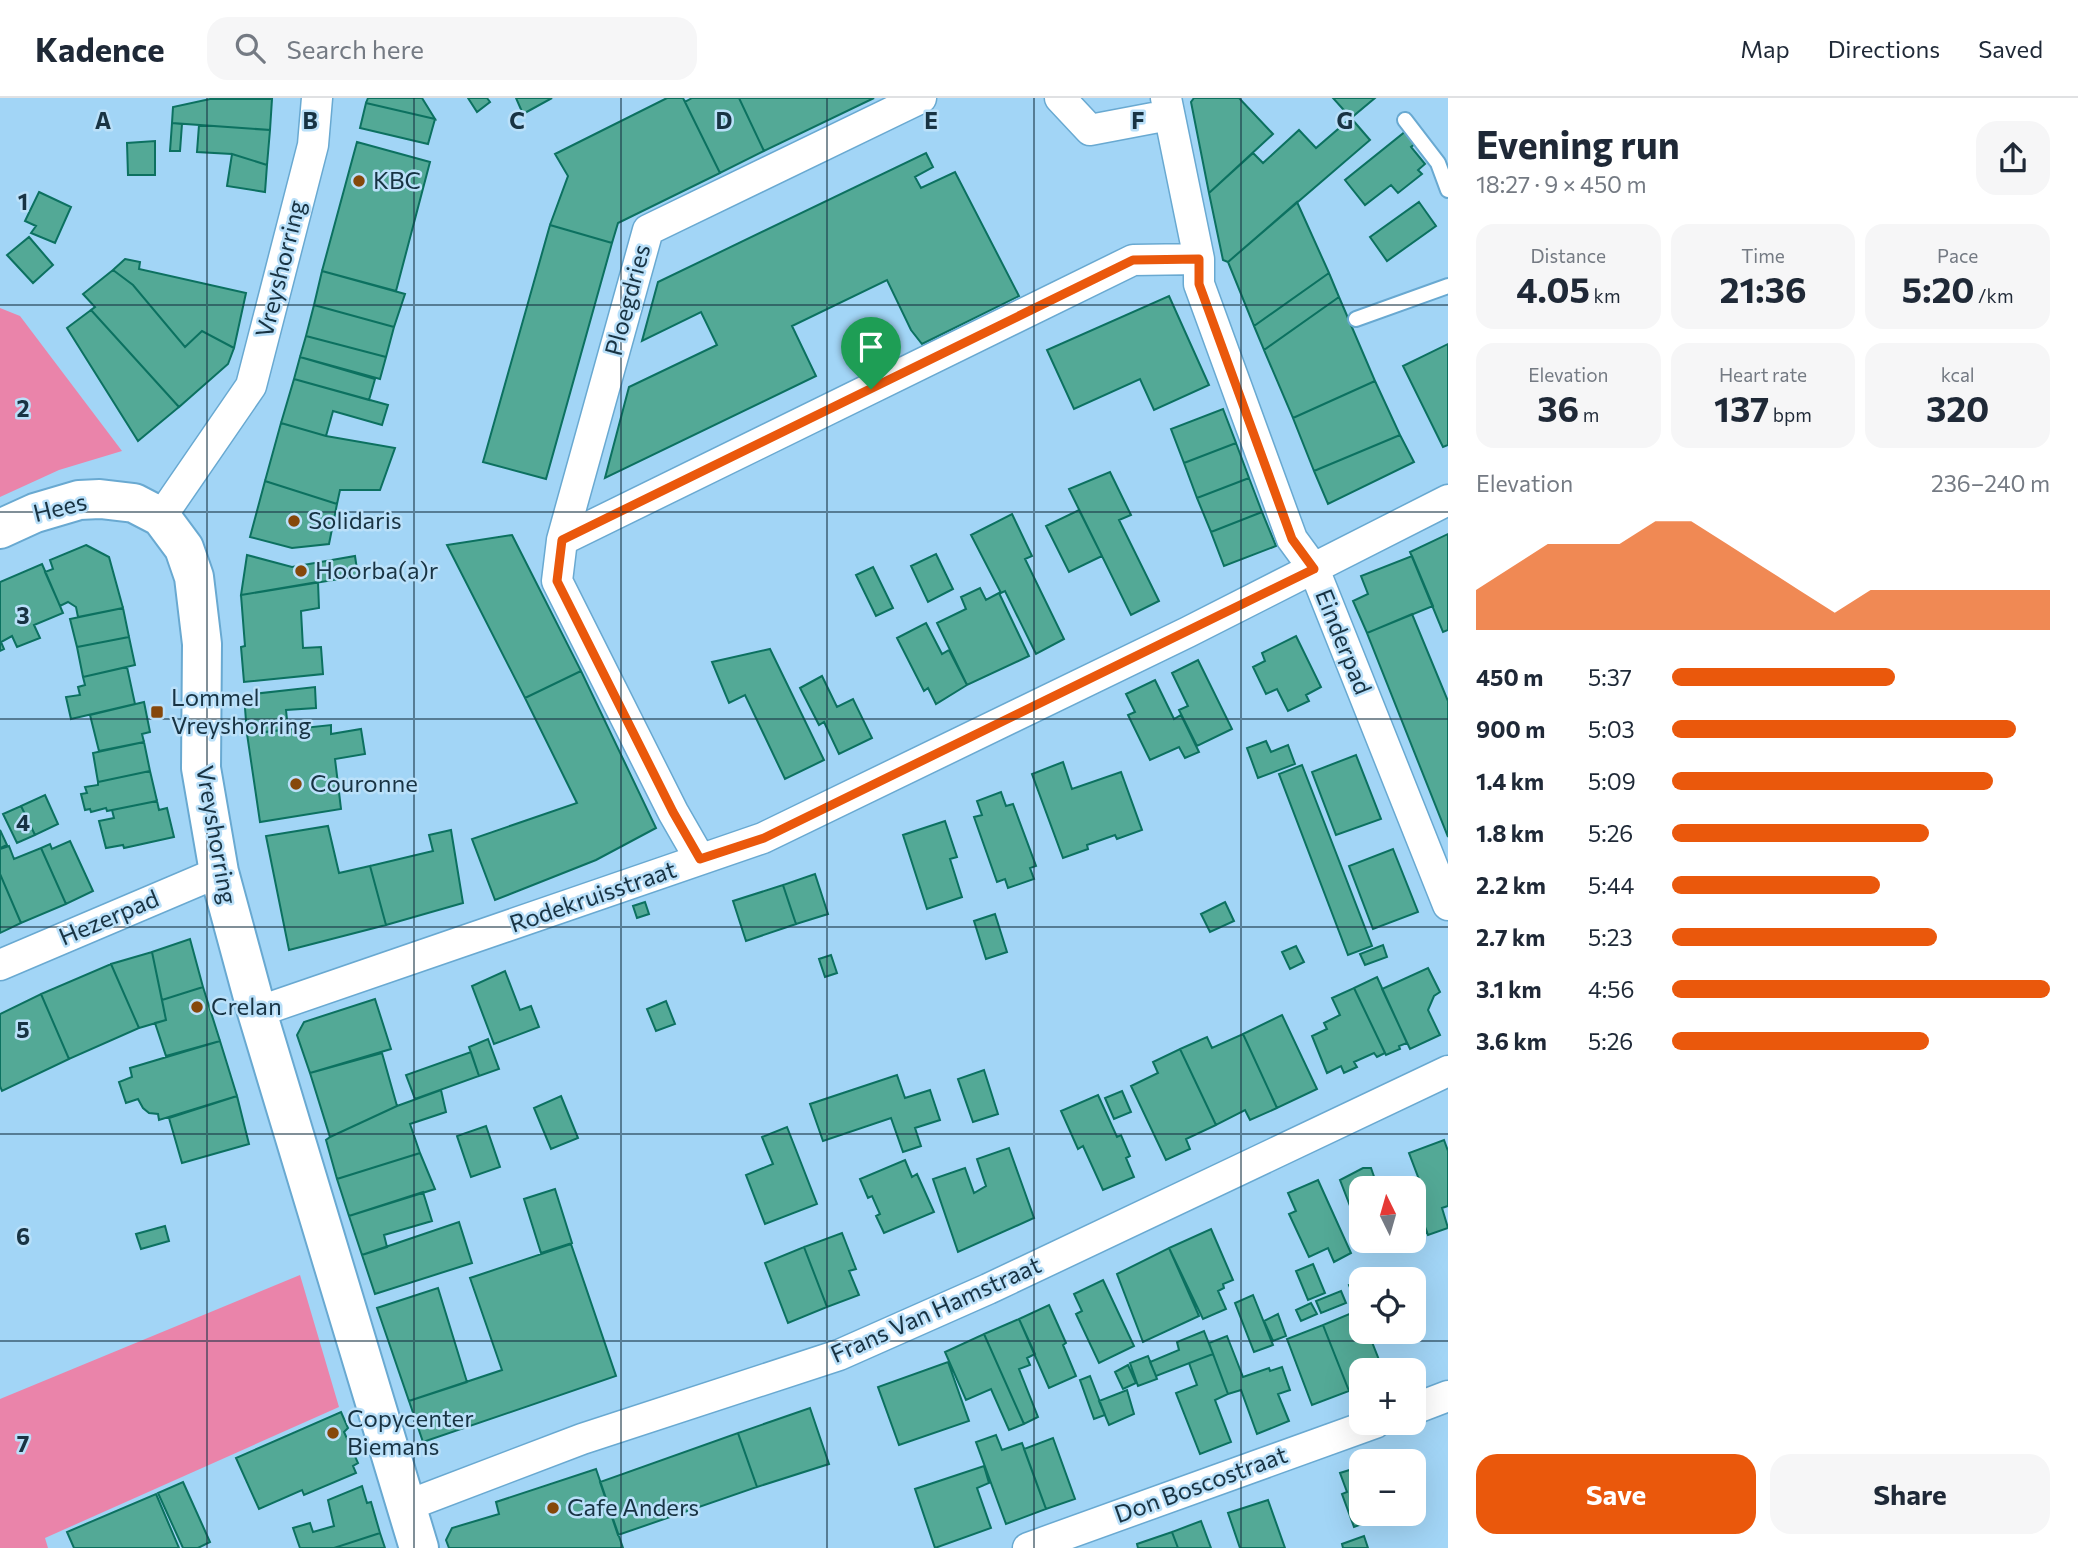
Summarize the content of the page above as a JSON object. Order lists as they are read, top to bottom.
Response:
{
  "streets": {
    "main road": ["Vreyshorring", "Hees"],
    "street": [
      "Ploegdries",
      "Einderpad",
      "Rodekruisstraat",
      "Hezerpad",
      "Frans Van Hamstraat",
      "Don Boscostraat"
    ]
  },
  "crossings": [
    ["Vreyshorring", "Hees"],
    ["Vreyshorring", "Rodekruisstraat"],
    ["Vreyshorring", "Hezerpad"],
    ["Vreyshorring", "Frans Van Hamstraat"],
    ["Ploegdries", "Rodekruisstraat"],
    ["Einderpad", "Rodekruisstraat"]
  ],
  "places": {
    "other": [
      "KBC",
      "Solidaris",
      "Hoorba(a)r",
      "Couronne",
      "Crelan",
      "Copycenter Biemans",
      "Cafe Anders"
    ],
    "transit": ["Lommel Vreyshorring"]
  },
  "north": "top",
  "page": {
    "header": "Kadence",
    "search": "Search here",
    "nav": ["Map", "Directions", "Saved"],
    "heading": ["Evening run", "18:27 · 9 × 450 m"],
    "stats": [
      ["Distance", "4.05 km"],
      ["Time", "21:36"],
      ["Pace", "5:20 /km"],
      ["Elevation", "36 m"],
      ["Heart rate", "137 bpm"],
      ["kcal", "320"]
    ],
    "chart": ["Elevation", "236–240 m"],
    "list": [
      {
        "name": "450 m",
        "note": "5:37"
      },
      {
        "name": "900 m",
        "note": "5:03"
      },
      {
        "name": "1.4 km",
        "note": "5:09"
      },
      {
        "name": "1.8 km",
        "note": "5:26"
      },
      {
        "name": "2.2 km",
        "note": "5:44"
      },
      {
        "name": "2.7 km",
        "note": "5:23"
      },
      {
        "name": "3.1 km",
        "note": "4:56"
      },
      {
        "name": "3.6 km",
        "note": "5:26"
      }
    ],
    "map_buttons": ["+", "−"],
    "buttons": ["Save", "Share"]
  },
  "grid": {
    "columns": [
      "A",
      "B",
      "C",
      "D",
      "E",
      "F",
      "G"
    ],
    "rows": [
      "1",
      "2",
      "3",
      "4",
      "5",
      "6",
      "7"
    ]
  }
}
